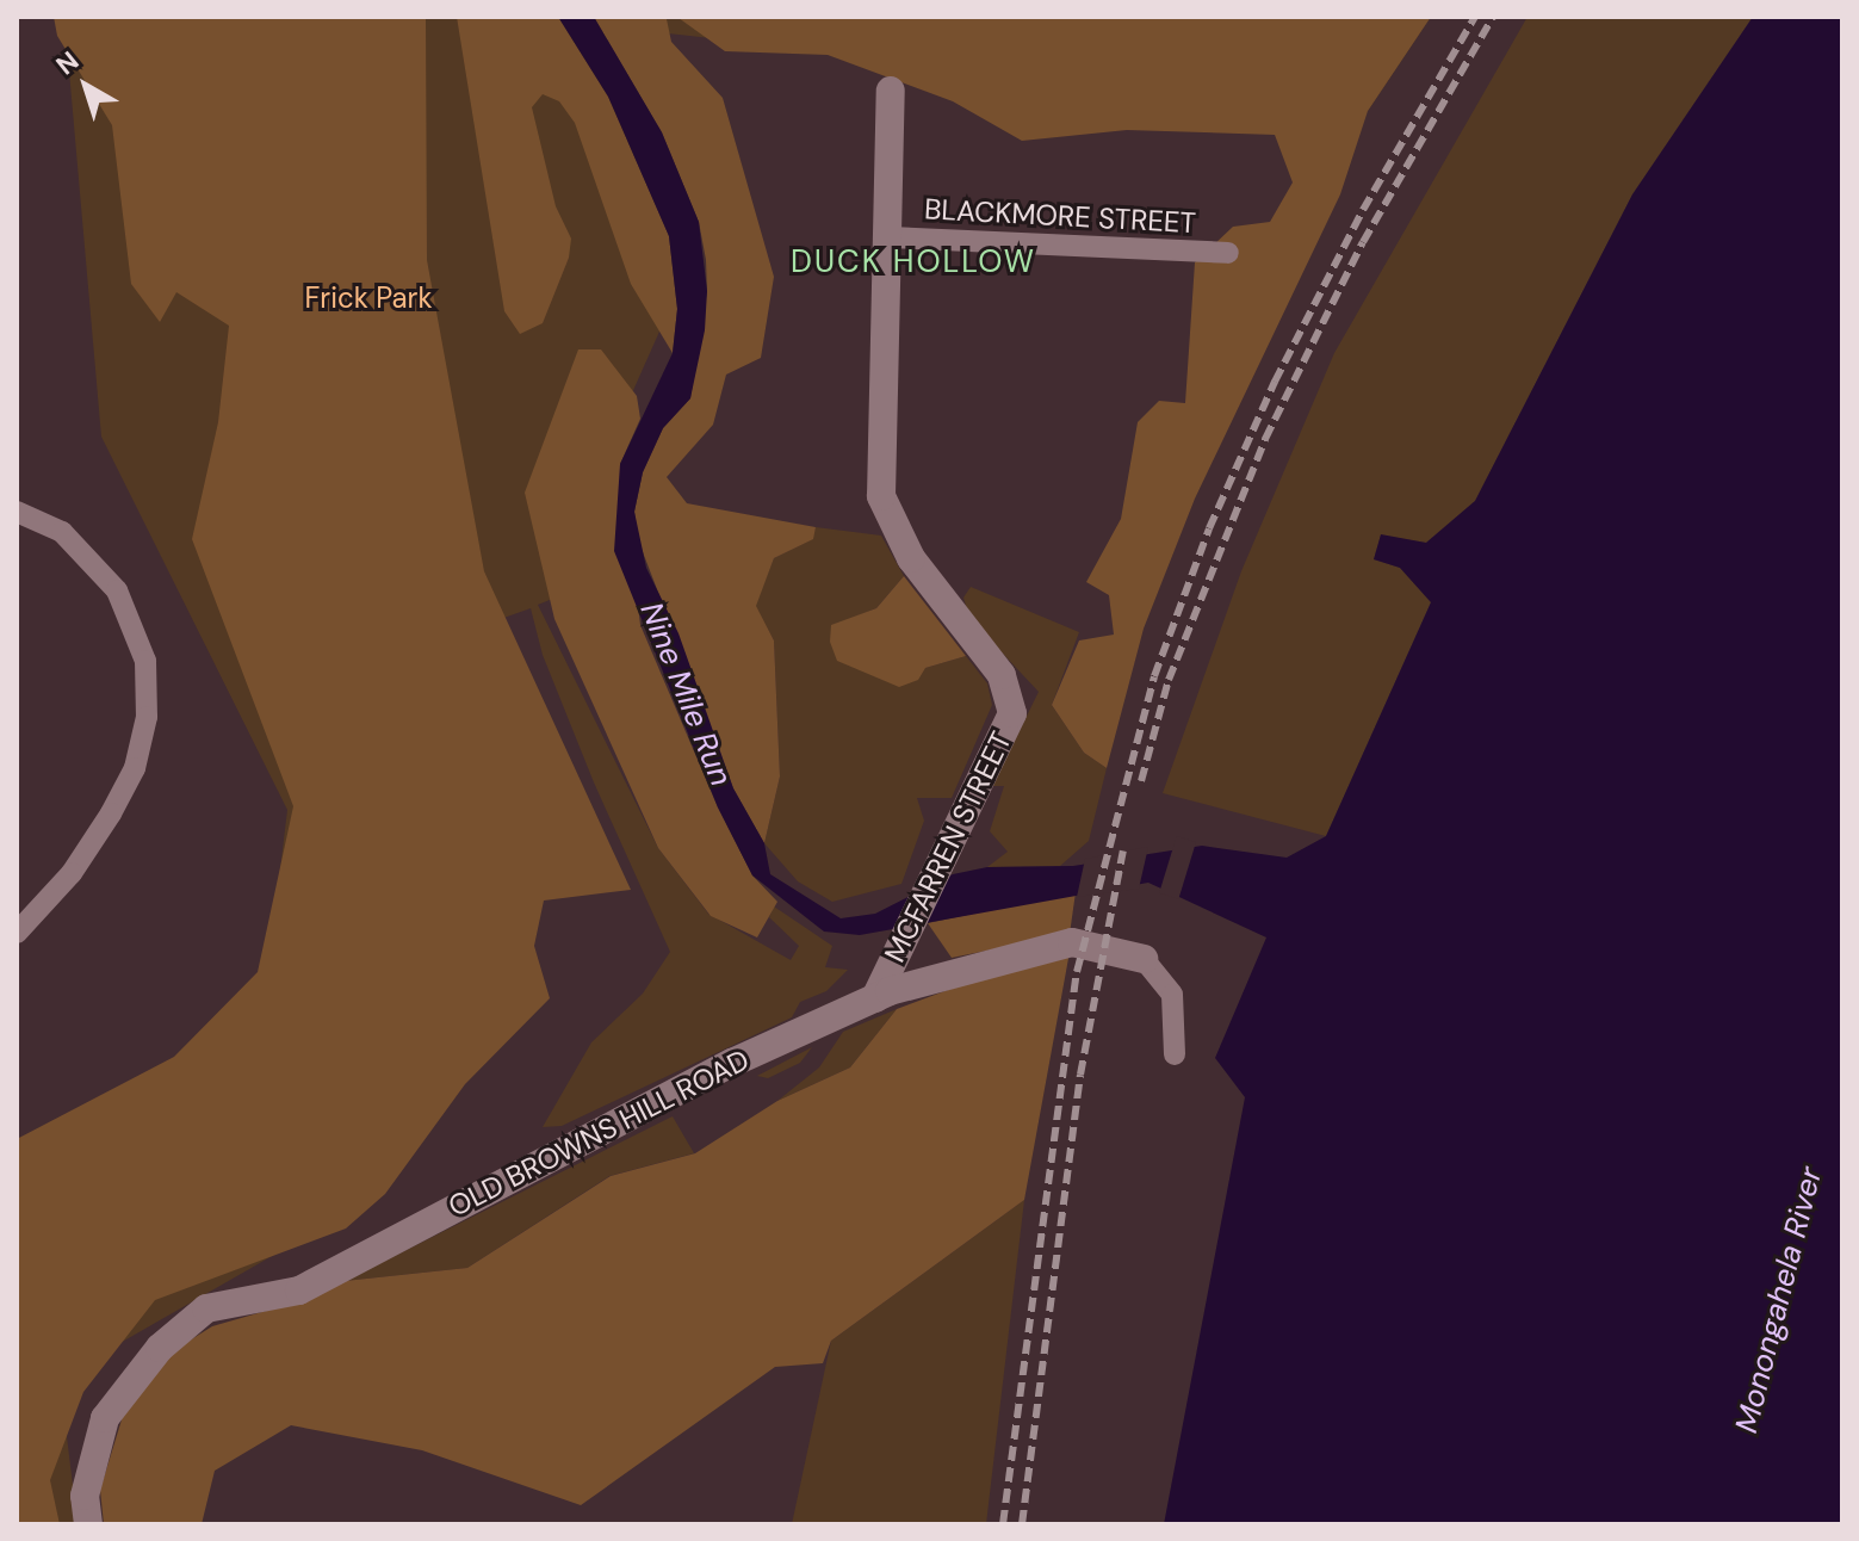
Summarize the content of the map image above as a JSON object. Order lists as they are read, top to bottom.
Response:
{
  "streets": {
    "street": ["BLACKMORE STREET", "MCFARREN STREET", "OLD BROWNS HILL ROAD"]
  },
  "crossings": [
    ["BLACKMORE STREET", "MCFARREN STREET"],
    ["MCFARREN STREET", "OLD BROWNS HILL ROAD"]
  ],
  "districts": ["DUCK HOLLOW"],
  "water": ["Nine Mile Run", "Monongahela River"],
  "parks": ["Frick Park"],
  "north": "top left"
}
